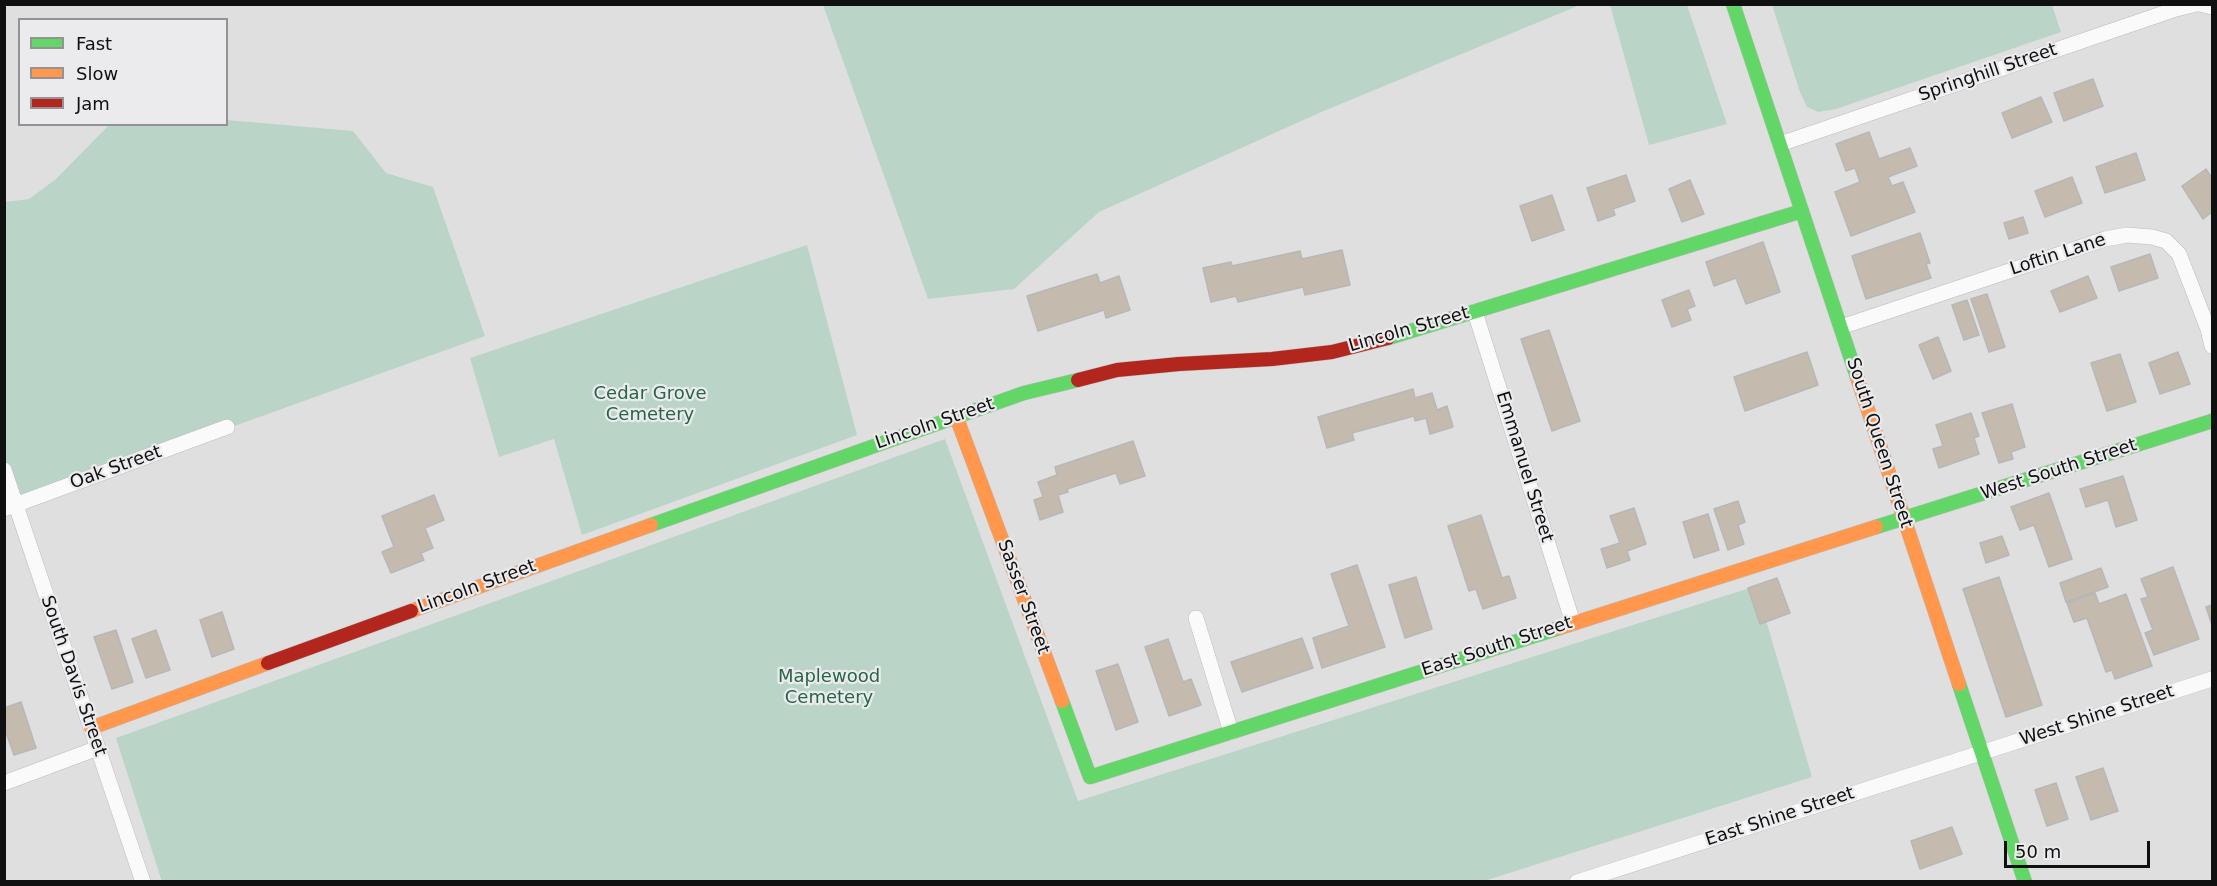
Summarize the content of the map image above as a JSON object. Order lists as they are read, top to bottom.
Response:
{
  "streets": {
    "street": [
      "Springhill Street",
      "Loftin Lane",
      "Lincoln Street",
      "South Queen Street",
      "Emmanuel Street",
      "Oak Street",
      "West South Street",
      "Sasser Street",
      "East South Street",
      "South Davis Street",
      "West Shine Street",
      "East Shine Street"
    ]
  },
  "crossings": [
    ["Springhill Street", "South Queen Street"],
    ["Loftin Lane", "South Queen Street"],
    ["Lincoln Street", "South Queen Street"],
    ["Lincoln Street", "Emmanuel Street"],
    ["Lincoln Street", "Sasser Street"],
    ["Lincoln Street", "South Davis Street"],
    ["South Queen Street", "West South Street"],
    ["South Queen Street", "East South Street"],
    ["South Queen Street", "West Shine Street"],
    ["South Queen Street", "East Shine Street"],
    ["Emmanuel Street", "East South Street"],
    ["Oak Street", "South Davis Street"],
    ["West South Street", "East South Street"],
    ["Sasser Street", "East South Street"],
    ["West Shine Street", "East Shine Street"]
  ],
  "parks": ["Cedar Grove Cemetery", "Maplewood Cemetery"],
  "legend": ["Fast", "Slow", "Jam"],
  "scale_bar": "50 m"
}
